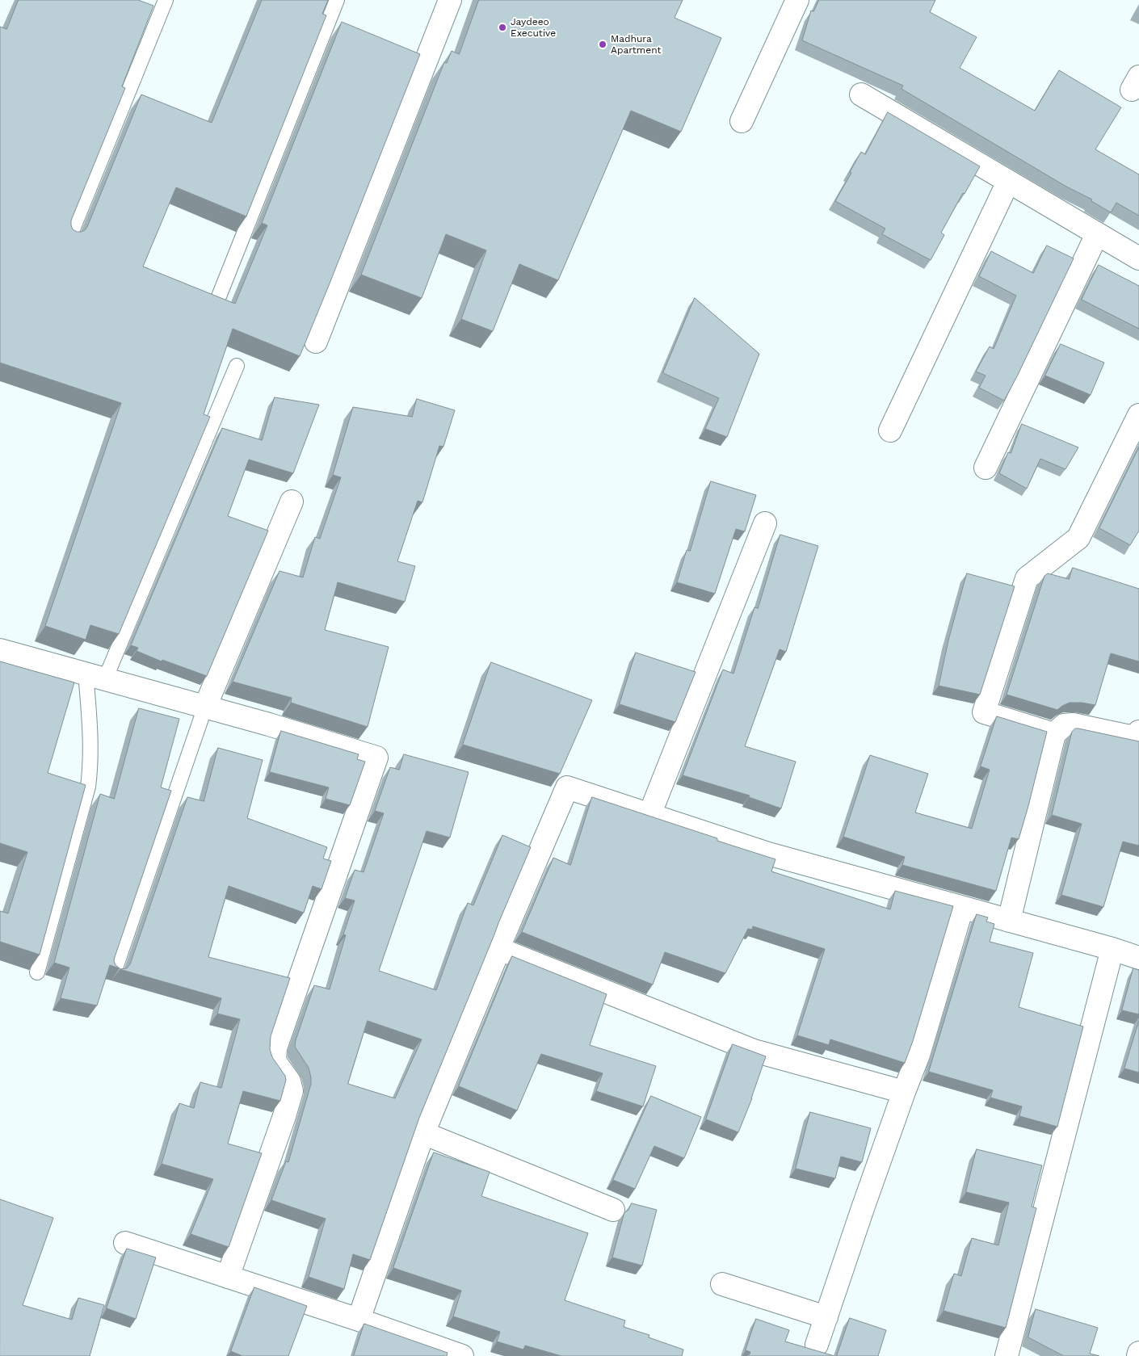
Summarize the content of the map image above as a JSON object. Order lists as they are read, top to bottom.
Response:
{
  "places": ["Jaydeeo Executive", "Madhura Apartment"]
}
